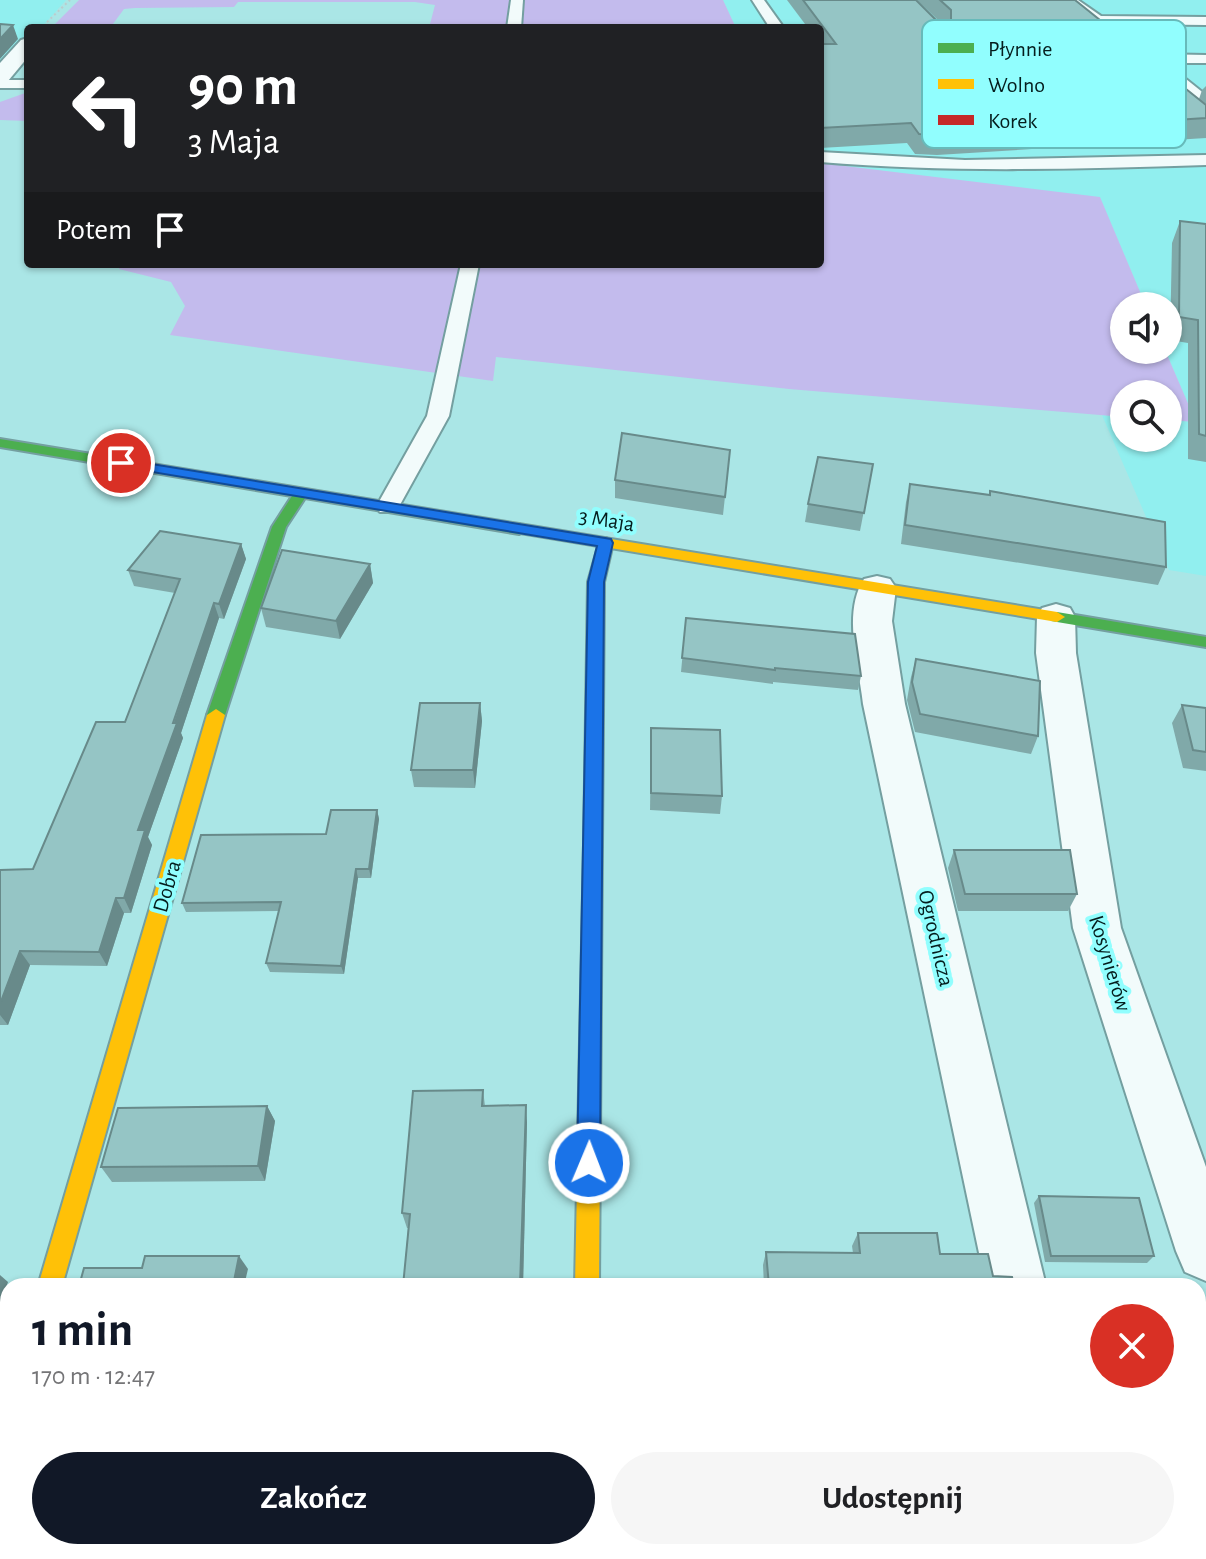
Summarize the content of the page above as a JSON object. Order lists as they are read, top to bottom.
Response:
{
  "streets": {
    "street": [
      "3 Maja",
      "Dobra",
      "Ogrodnicza",
      "Kosynierów"
    ]
  },
  "crossings": [
    ["3 Maja", "Dobra"],
    ["3 Maja", "Ogrodnicza"],
    ["3 Maja", "Kosynierów"]
  ],
  "legend": ["Płynnie", "Wolno", "Korek"],
  "page": {
    "turn": ["90 m", "3 Maja"],
    "then": "Potem",
    "heading": ["1 min", "170 m · 12:47"],
    "buttons": ["Zakończ", "Udostępnij"]
  }
}
